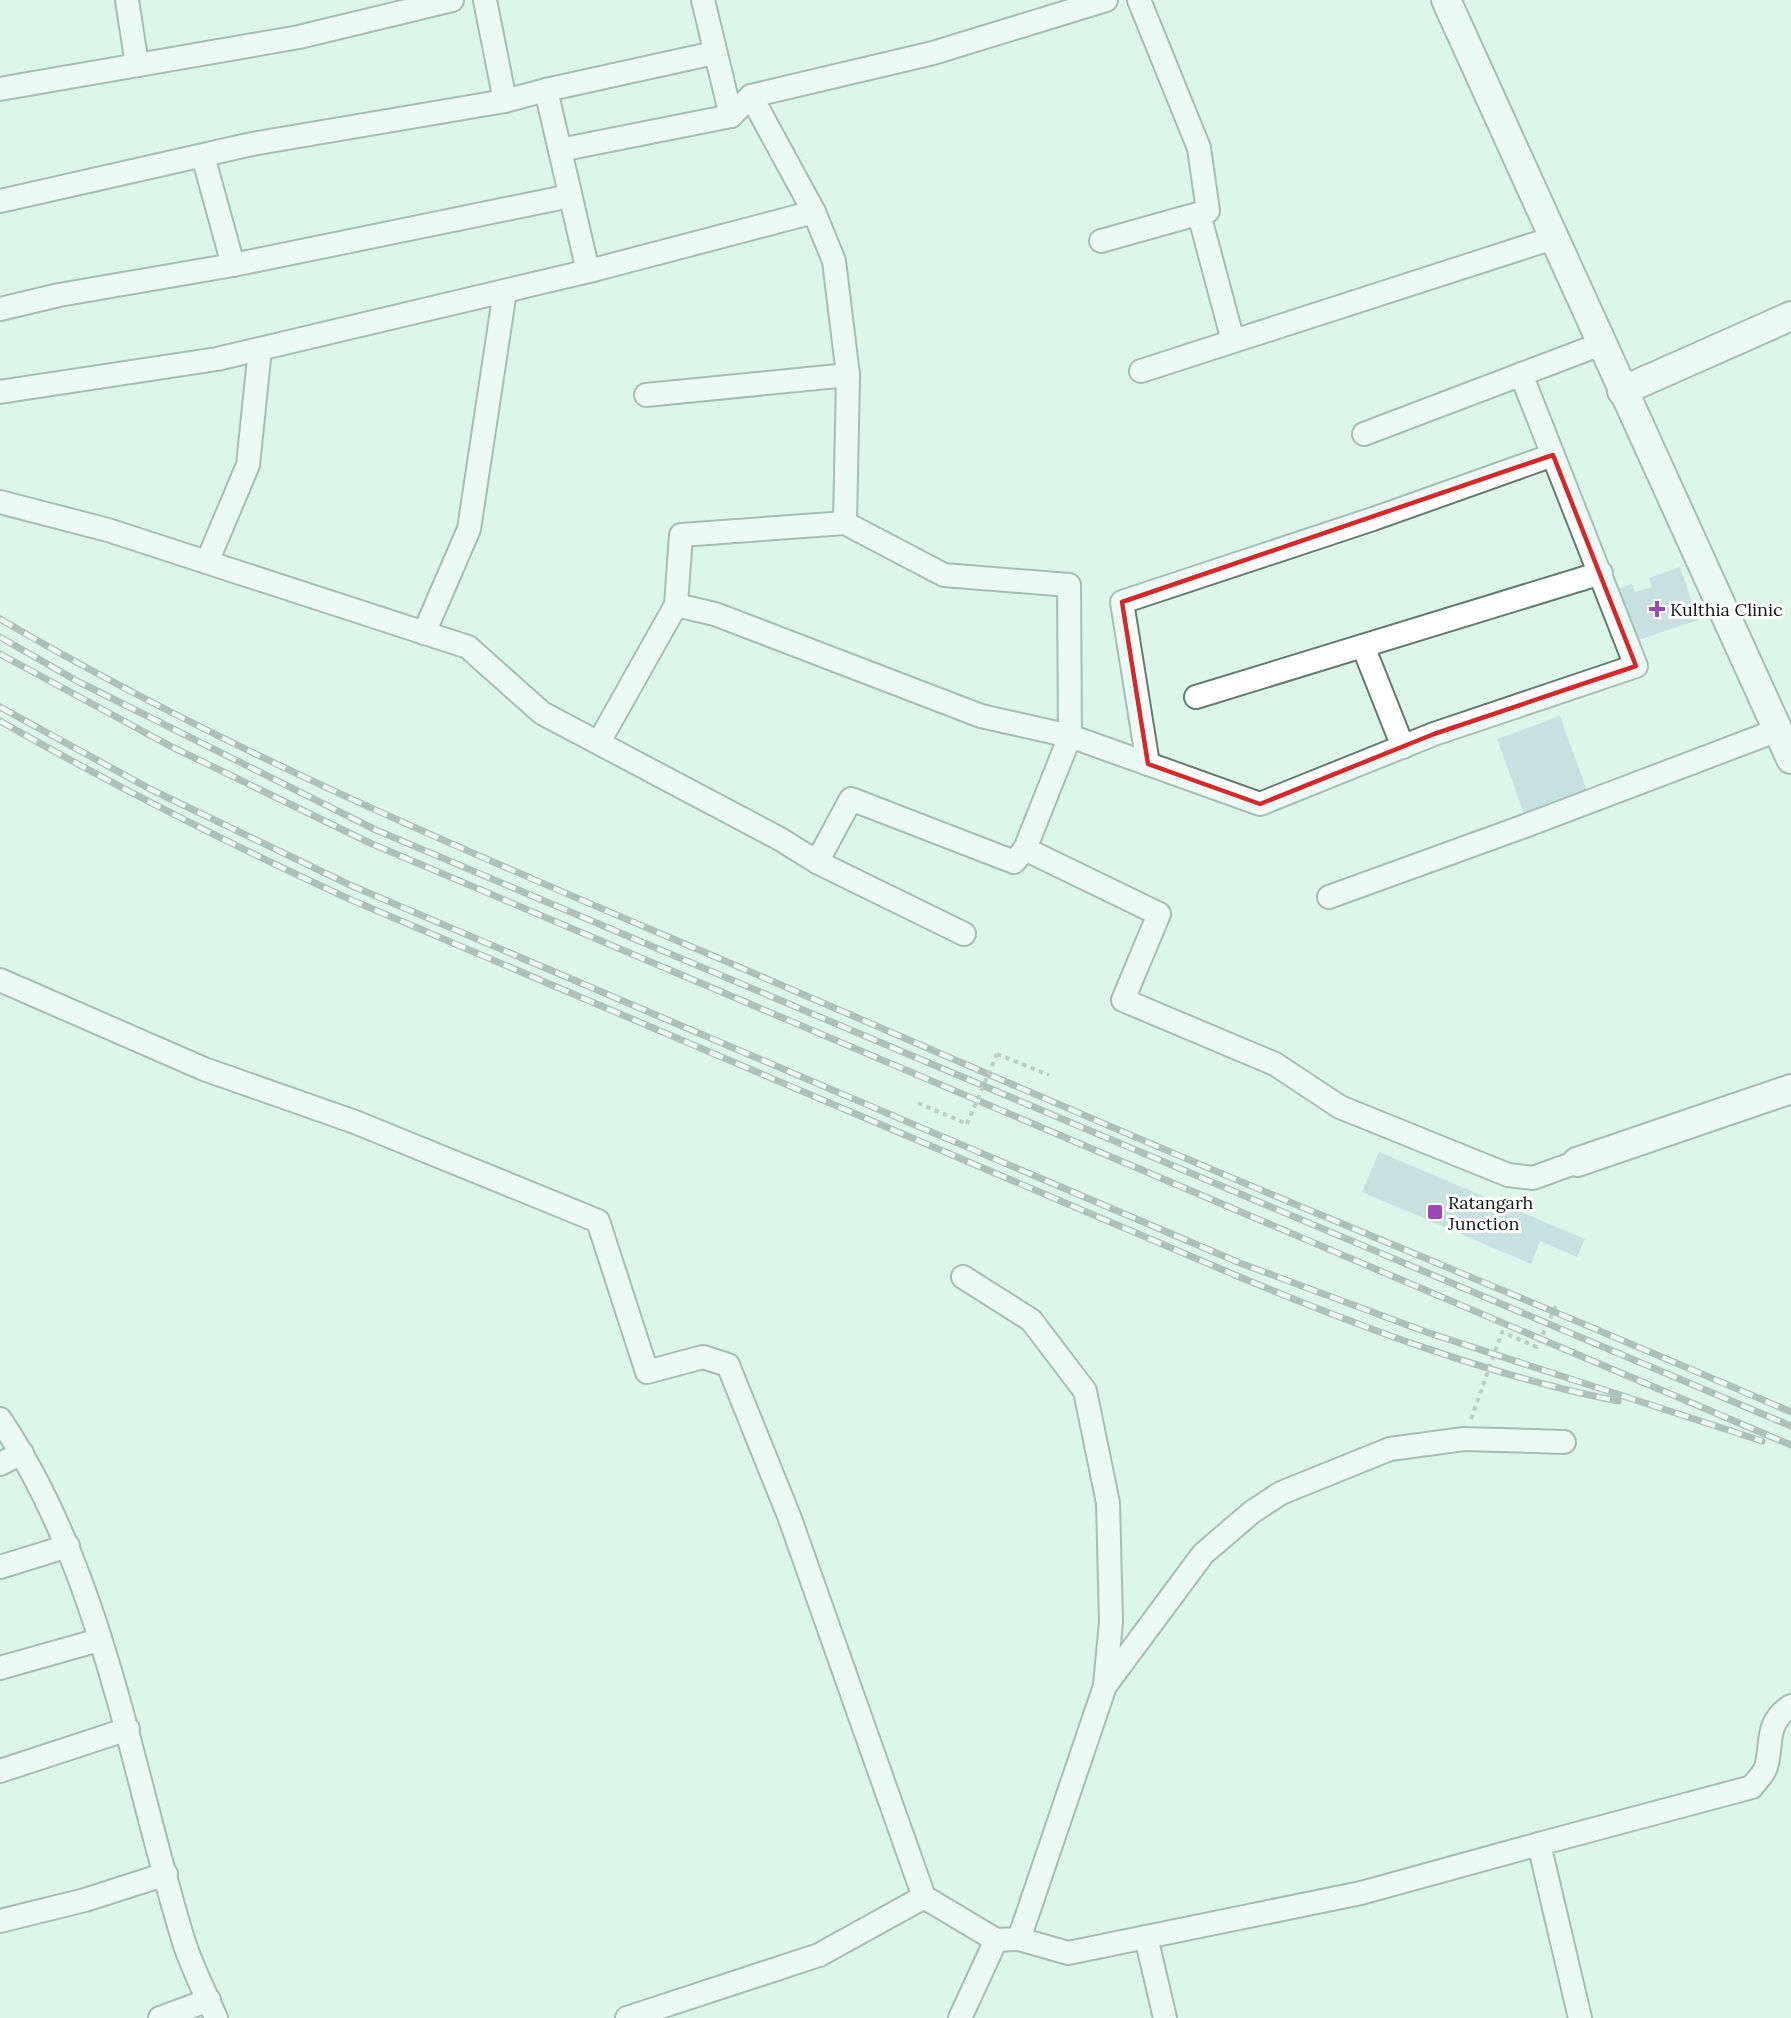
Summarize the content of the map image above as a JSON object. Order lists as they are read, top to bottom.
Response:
{
  "places": {
    "health": ["Kulthia Clinic"],
    "transit": ["Ratangarh Junction"]
  }
}
